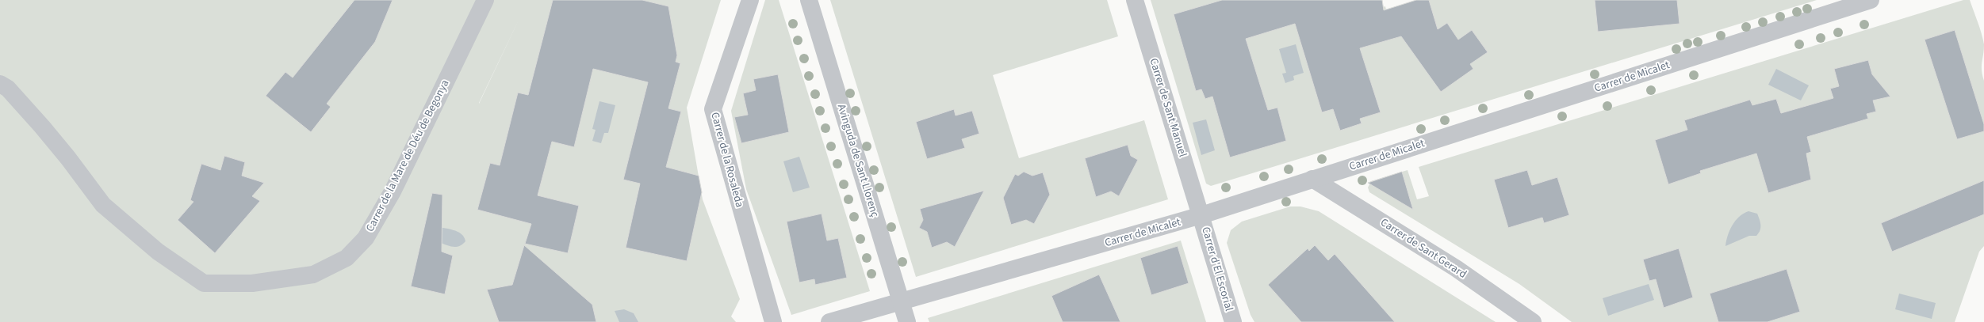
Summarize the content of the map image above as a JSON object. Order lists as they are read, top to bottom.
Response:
{
  "streets": {
    "street": [
      "Carrer de Micalet",
      "Carrer de Sant Manuel",
      "Carrer de la Mare de Déu de Begonya",
      "Carrer de la Rosaleda",
      "Avinguda de Sant Llorenç",
      "Carrer de Sant Gerard",
      "Carrer d'El Escorial"
    ]
  },
  "crossings": [
    ["Carrer de Micalet", "Carrer de Sant Manuel"],
    ["Carrer de Micalet", "Avinguda de Sant Llorenç"],
    ["Carrer de Micalet", "Carrer de Sant Gerard"],
    ["Carrer de Micalet", "Carrer d'El Escorial"],
    ["Carrer de Sant Manuel", "Carrer d'El Escorial"]
  ]
}
